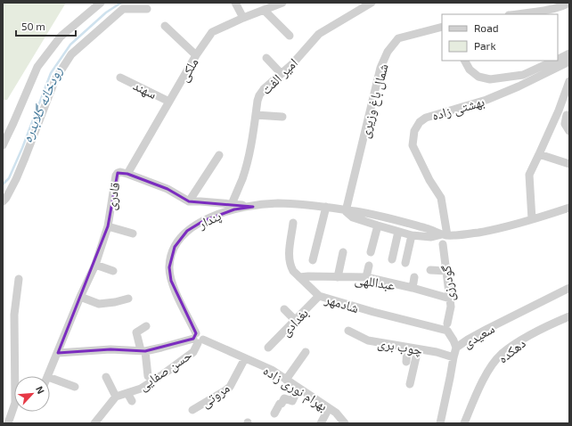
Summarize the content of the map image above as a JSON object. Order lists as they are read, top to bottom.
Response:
{
  "streets": {
    "street": [
      "ملکی",
      "امیر الفت",
      "سهند",
      "شمال باغ وزیری",
      "بهشتی زاده",
      "قادری",
      "پندار",
      "عبداللهی",
      "گودرزی",
      "شادمهر",
      "بغدادی",
      "سعیدی",
      "چوب بری",
      "دهکده",
      "حسن صفایی",
      "بهرام نوری زاده",
      "مروتی"
    ]
  },
  "crossings": [
    ["ملکی", "سهند"],
    ["ملکی", "قادری"],
    ["امیر الفت", "قادری"],
    ["شمال باغ وزیری", "پندار"],
    ["قادری", "پندار"],
    ["پندار", "حسن صفایی"],
    ["پندار", "بهرام نوری زاده"],
    ["عبداللهی", "گودرزی"],
    ["عبداللهی", "شادمهر"],
    ["گودرزی", "شادمهر"],
    ["شادمهر", "بغدادی"],
    ["سعیدی", "چوب بری"],
    ["حسن صفایی", "بهرام نوری زاده"],
    ["بهرام نوری زاده", "مروتی"]
  ],
  "water": ["رودخانه گلابدره"],
  "legend": ["Road", "Park"],
  "scale_bar": "50 m",
  "north": "top right"
}
